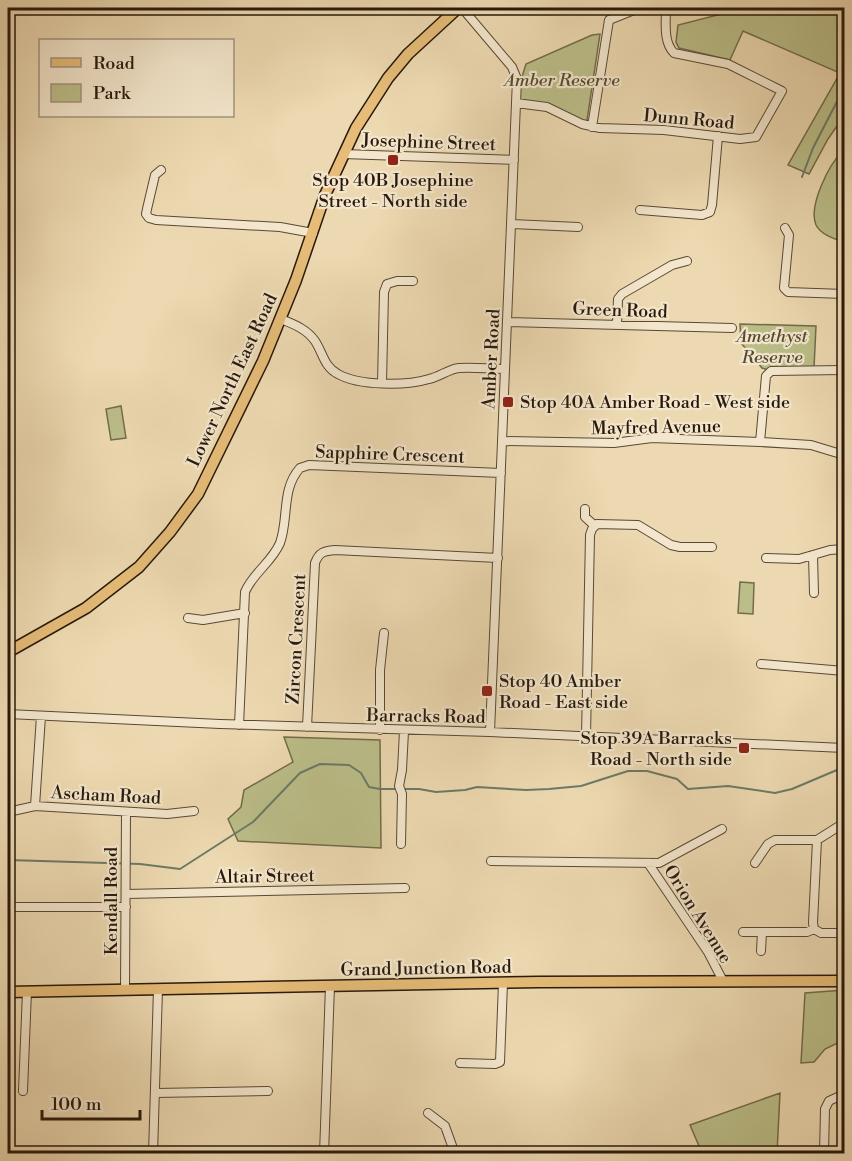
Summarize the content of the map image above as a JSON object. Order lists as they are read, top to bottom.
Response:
{
  "streets": {
    "main road": ["Lower North East Road", "Grand Junction Road"],
    "street": [
      "Dunn Road",
      "Josephine Street",
      "Green Road",
      "Amber Road",
      "Mayfred Avenue",
      "Sapphire Crescent",
      "Zircon Crescent",
      "Barracks Road",
      "Ascham Road",
      "Altair Street",
      "Kendall Road",
      "Orion Avenue"
    ]
  },
  "crossings": [
    ["Dunn Road", "Amber Road"],
    ["Josephine Street", "Amber Road"],
    ["Josephine Street", "Lower North East Road"],
    ["Green Road", "Amber Road"],
    ["Amber Road", "Lower North East Road"],
    ["Amber Road", "Mayfred Avenue"],
    ["Amber Road", "Sapphire Crescent"],
    ["Amber Road", "Zircon Crescent"],
    ["Amber Road", "Barracks Road"],
    ["Sapphire Crescent", "Barracks Road"],
    ["Zircon Crescent", "Barracks Road"],
    ["Barracks Road", "Ascham Road"],
    ["Ascham Road", "Kendall Road"],
    ["Altair Street", "Kendall Road"],
    ["Kendall Road", "Grand Junction Road"],
    ["Orion Avenue", "Grand Junction Road"]
  ],
  "parks": ["Amber Reserve", "Amethyst Reserve"],
  "places": {
    "transit": [
      "Stop 40B Josephine Street - North side",
      "Stop 40A Amber Road - West side",
      "Stop 40 Amber Road - East side",
      "Stop 39A Barracks Road - North side"
    ]
  },
  "legend": ["Road", "Park"],
  "scale_bar": "100 m"
}
